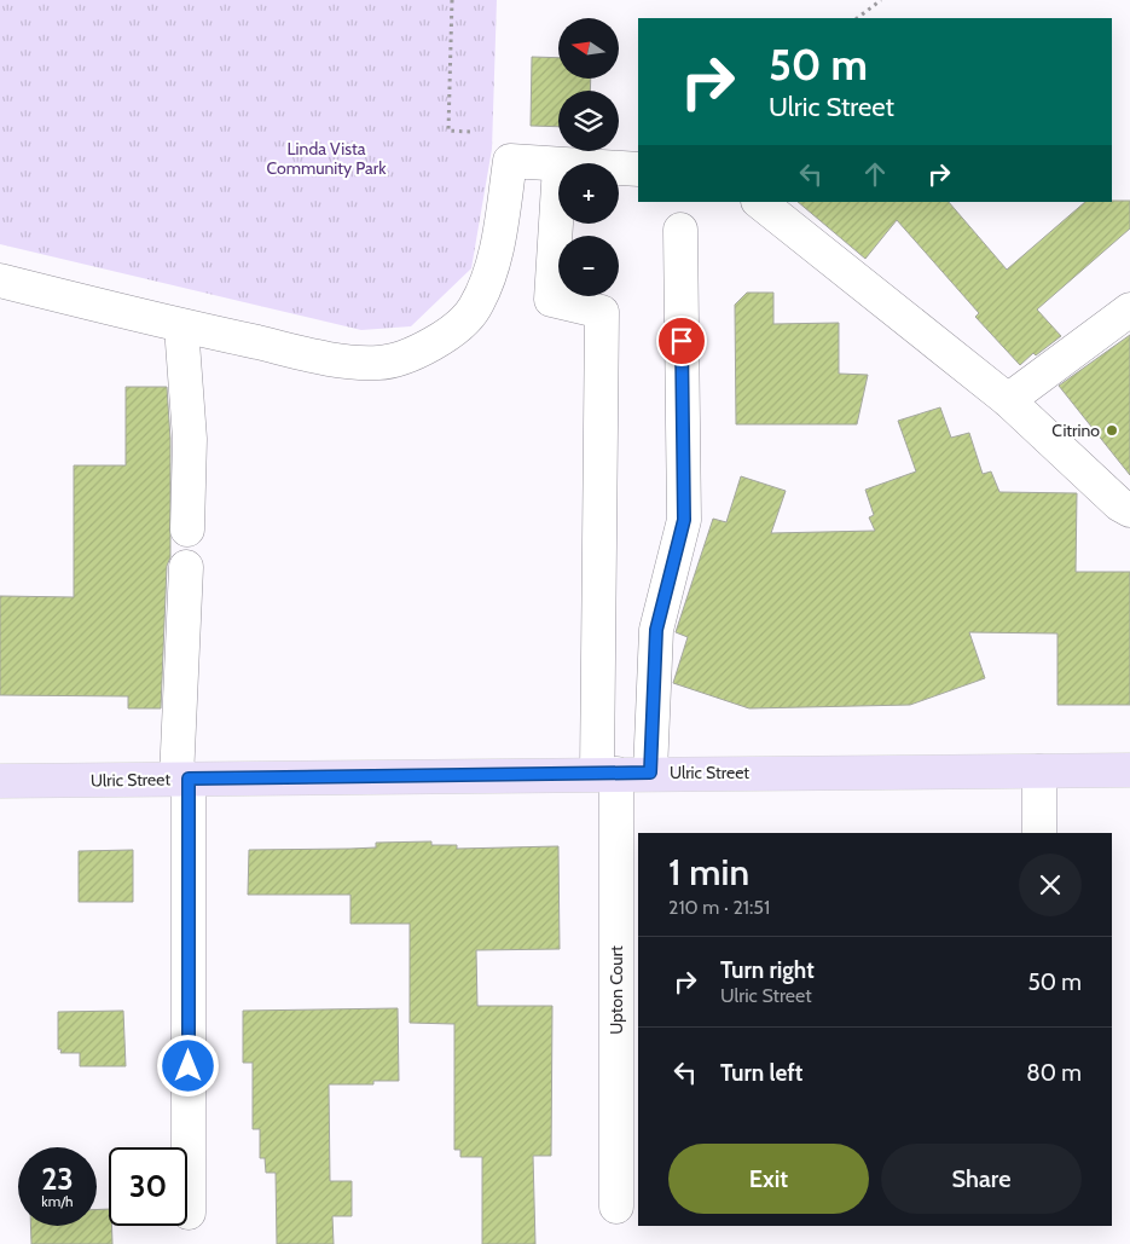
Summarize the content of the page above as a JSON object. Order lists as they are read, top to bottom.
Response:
{
  "streets": {
    "main road": ["Ulric Street"],
    "street": ["Upton Court"]
  },
  "crossings": [
    ["Ulric Street", "Upton Court"]
  ],
  "parks": ["Linda Vista Community Park"],
  "places": ["Citrino"],
  "north": "left",
  "page": {
    "map_buttons": ["+", "−"],
    "turn": ["50 m", "Ulric Street"],
    "heading": ["1 min", "210 m · 21:51"],
    "list": [
      {
        "name": "Turn right",
        "note": "Ulric Street",
        "value": "50 m"
      },
      {
        "name": "Turn left",
        "value": "80 m"
      }
    ],
    "buttons": ["Exit", "Share"],
    "speed": "23 km/h",
    "limit": "30"
  }
}
